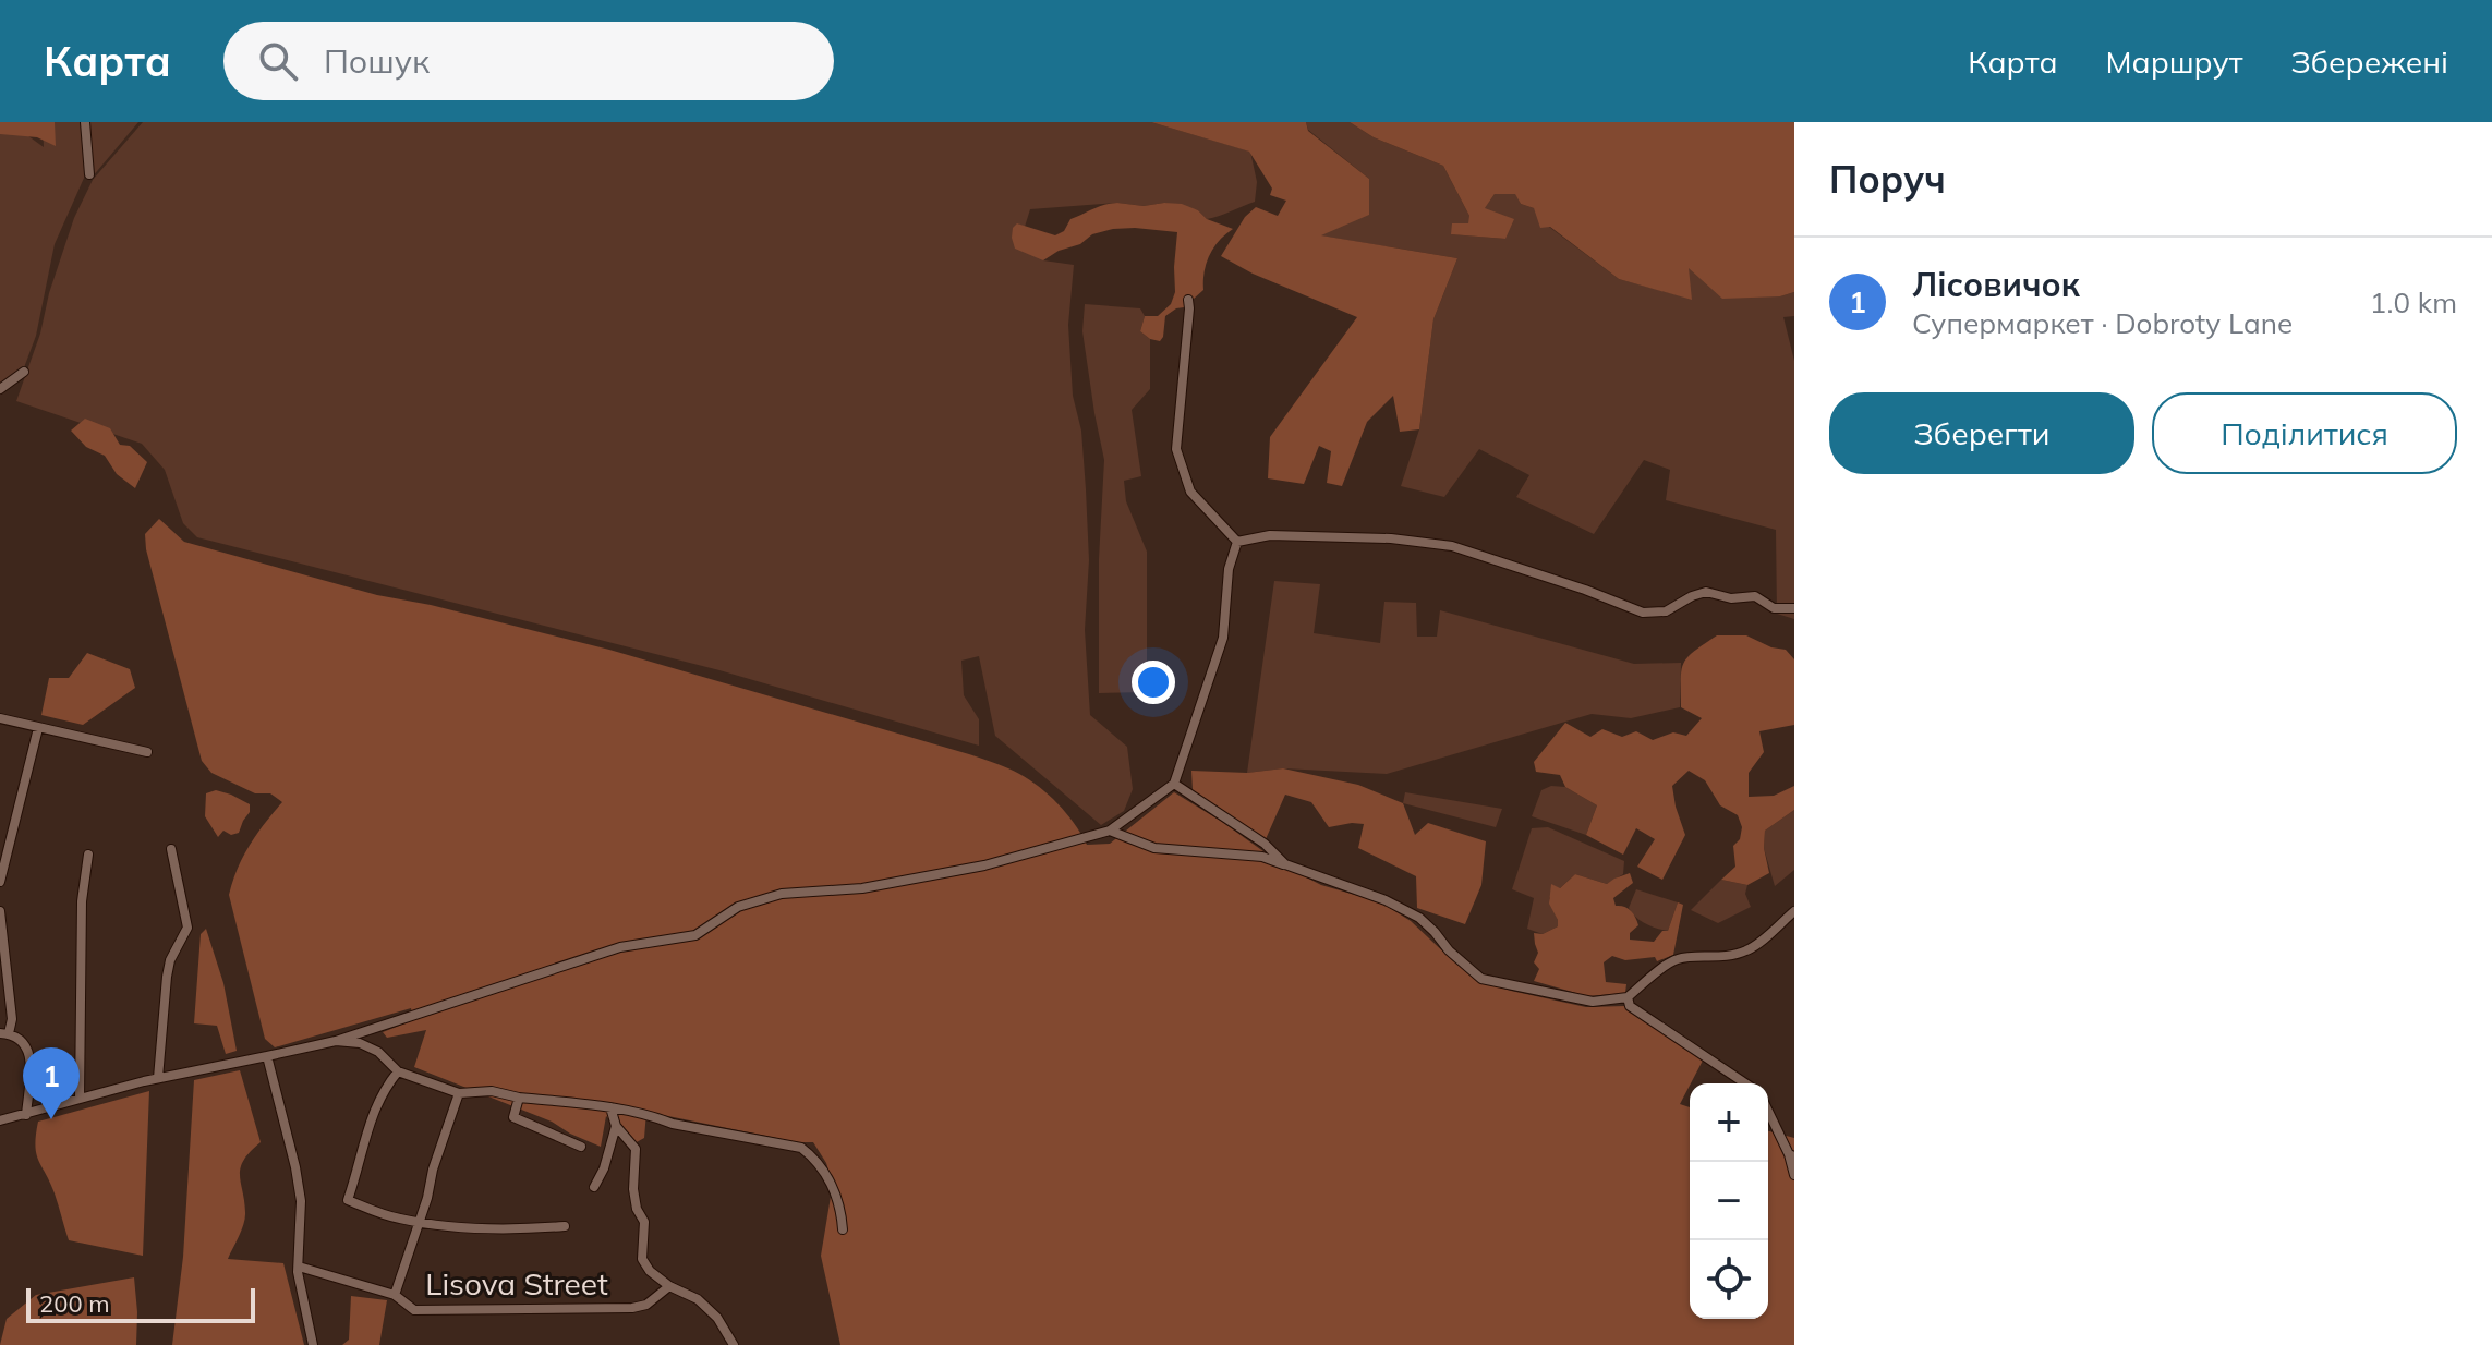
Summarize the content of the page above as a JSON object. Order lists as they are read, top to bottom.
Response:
{
  "streets": {
    "street": ["Lisova Street"]
  },
  "scale_bar": "200 m",
  "page": {
    "header": "Карта",
    "search": "Пошук",
    "nav": ["Карта", "Маршрут", "Збережені"],
    "heading": "Поруч",
    "list": [
      {
        "mark": "1",
        "name": "Лісовичок",
        "note": "Супермаркет · Dobroty Lane",
        "value": "1.0 km"
      }
    ],
    "buttons": ["Зберегти", "Поділитися"],
    "pins": "1",
    "map_buttons": ["+", "−"],
    "scale": "200 m"
  }
}
